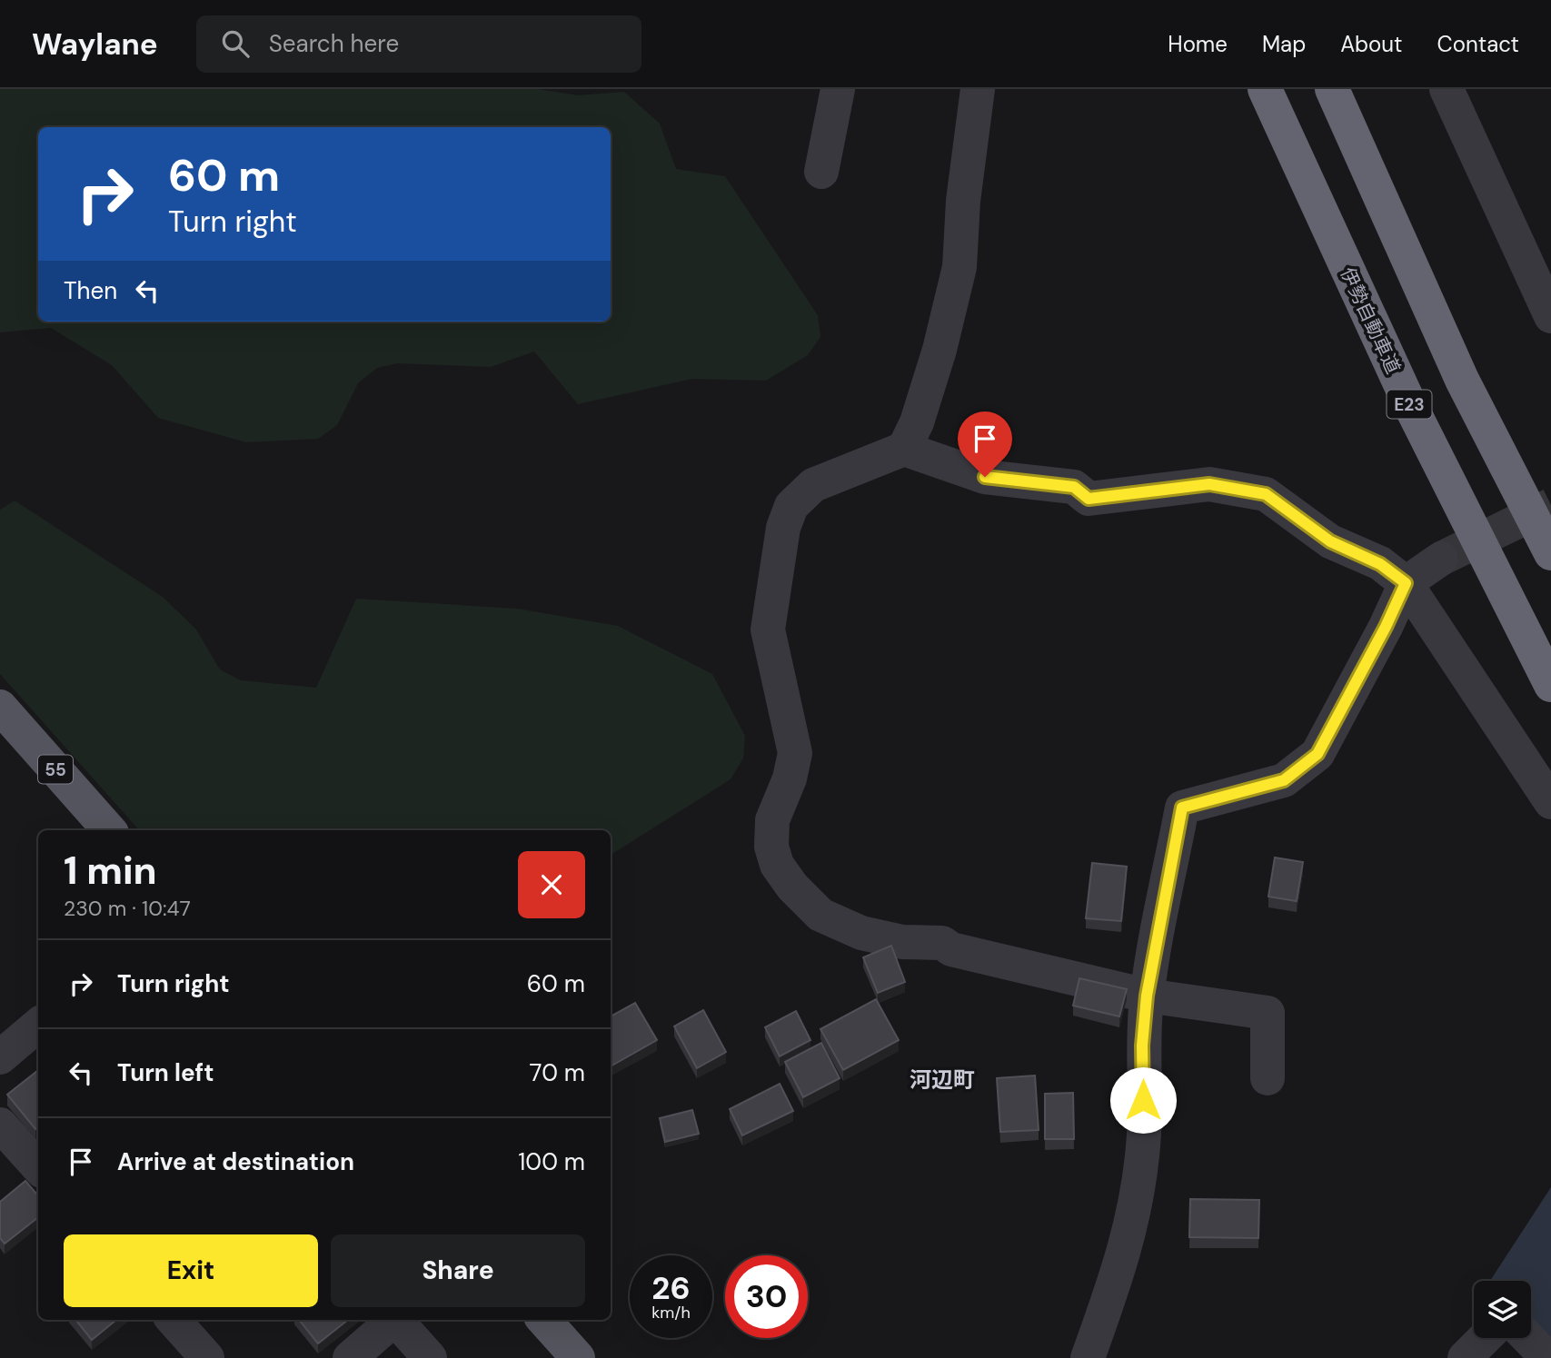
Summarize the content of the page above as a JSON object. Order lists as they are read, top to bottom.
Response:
{
  "streets": {
    "highway": ["伊勢自動車道", "E23"],
    "main road": ["55"]
  },
  "districts": ["河辺町"],
  "page": {
    "header": "Waylane",
    "search": "Search here",
    "nav": [
      "Home",
      "Map",
      "About",
      "Contact"
    ],
    "turn": ["60 m", "Turn right"],
    "then": "Then",
    "heading": ["1 min", "230 m · 10:47"],
    "list": [
      {
        "name": "Turn right",
        "value": "60 m"
      },
      {
        "name": "Turn left",
        "value": "70 m"
      },
      {
        "name": "Arrive at destination",
        "value": "100 m"
      }
    ],
    "buttons": ["Exit", "Share"],
    "speed": "26 km/h",
    "limit": "30"
  }
}
